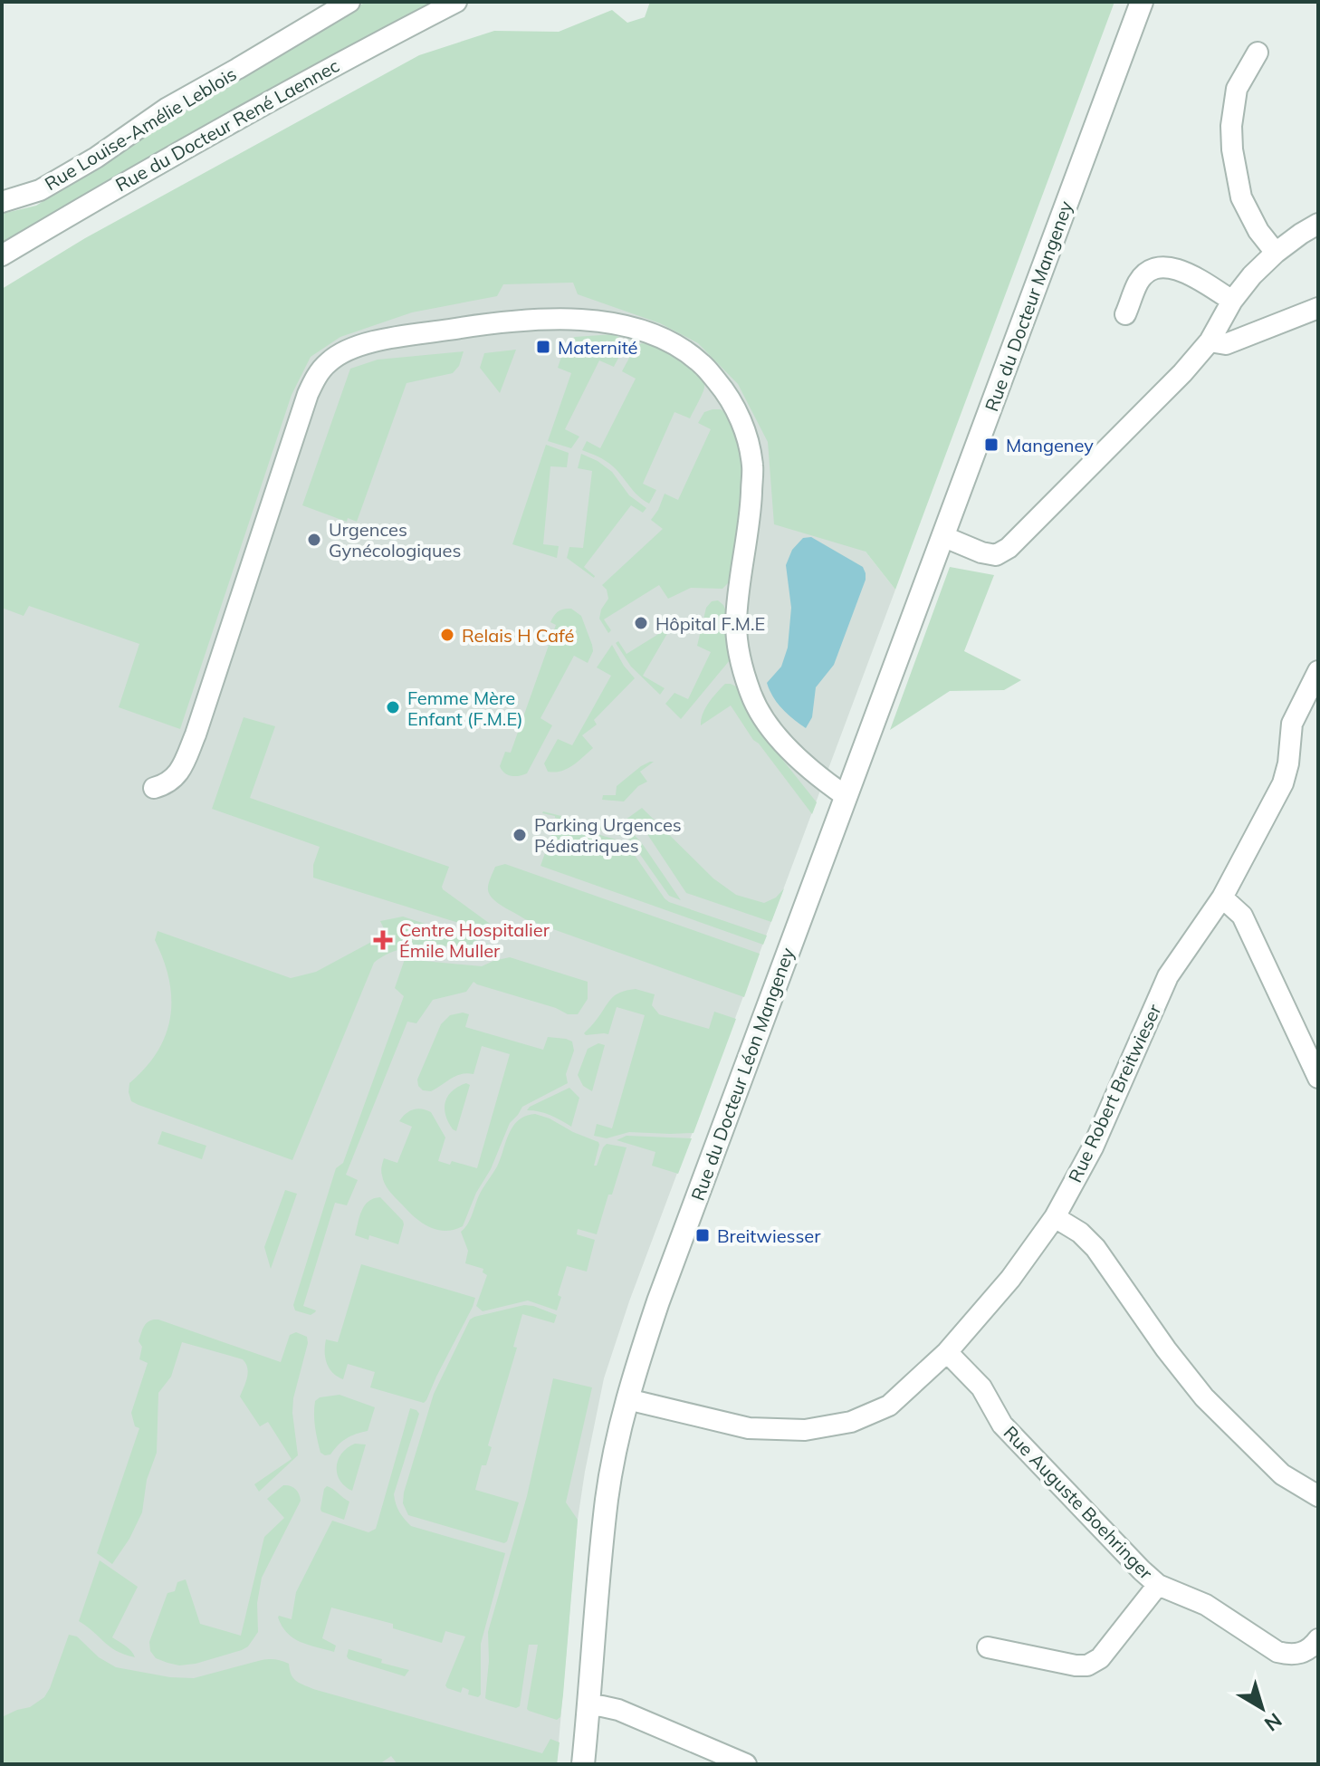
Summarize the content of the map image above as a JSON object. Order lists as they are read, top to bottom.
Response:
{
  "streets": {
    "street": [
      "Rue du Docteur René Laennec",
      "Rue Louise-Amélie Leblois",
      "Rue du Docteur Mangeney",
      "Rue du Docteur Léon Mangeney",
      "Rue Robert Breitwieser",
      "Rue Auguste Boehringer"
    ]
  },
  "crossings": [
    ["Rue du Docteur Mangeney", "Rue du Docteur Léon Mangeney"],
    ["Rue du Docteur Léon Mangeney", "Rue Robert Breitwieser"],
    ["Rue Robert Breitwieser", "Rue Auguste Boehringer"]
  ],
  "places": {
    "transit": ["Maternité", "Mangeney", "Breitwiesser"],
    "other": [
      "Urgences Gynécologiques",
      "Hôpital F.M.E",
      "Relais H Café",
      "Femme Mère Enfant (F.M.E)",
      "Parking Urgences Pédiatriques"
    ],
    "health": ["Centre Hospitalier Émile Muller"]
  },
  "north": "bottom right"
}
